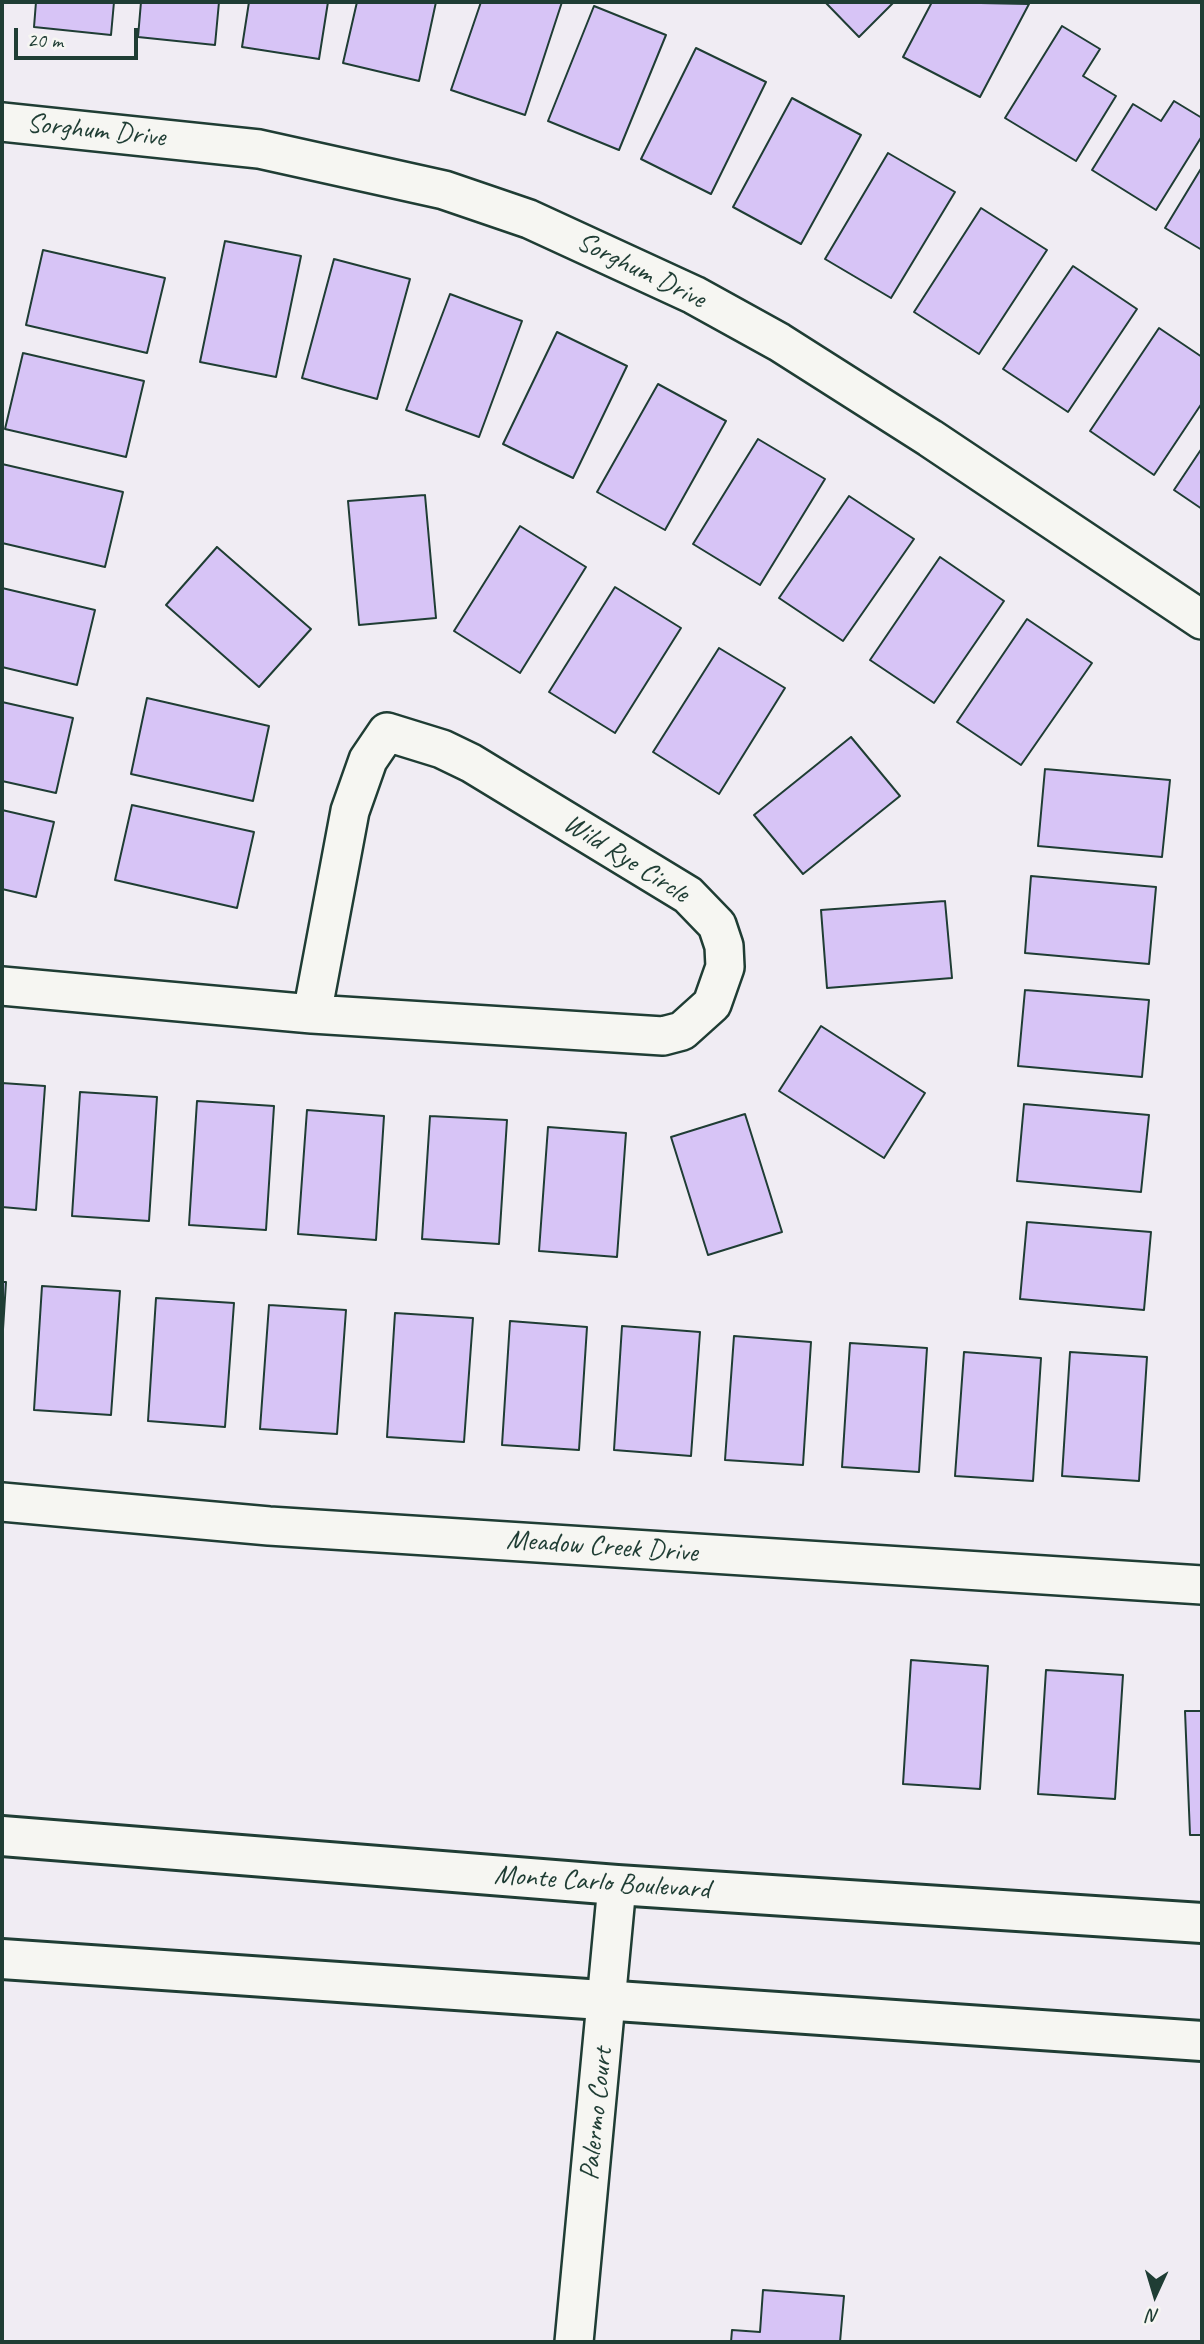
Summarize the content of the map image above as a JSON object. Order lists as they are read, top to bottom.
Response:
{
  "streets": {
    "main road": ["Monte Carlo Boulevard"],
    "street": [
      "Sorghum Drive",
      "Wild Rye Circle",
      "Meadow Creek Drive",
      "Palermo Court"
    ]
  },
  "crossings": [
    ["Monte Carlo Boulevard", "Palermo Court"]
  ],
  "scale_bar": "20 m",
  "north": "bottom"
}
